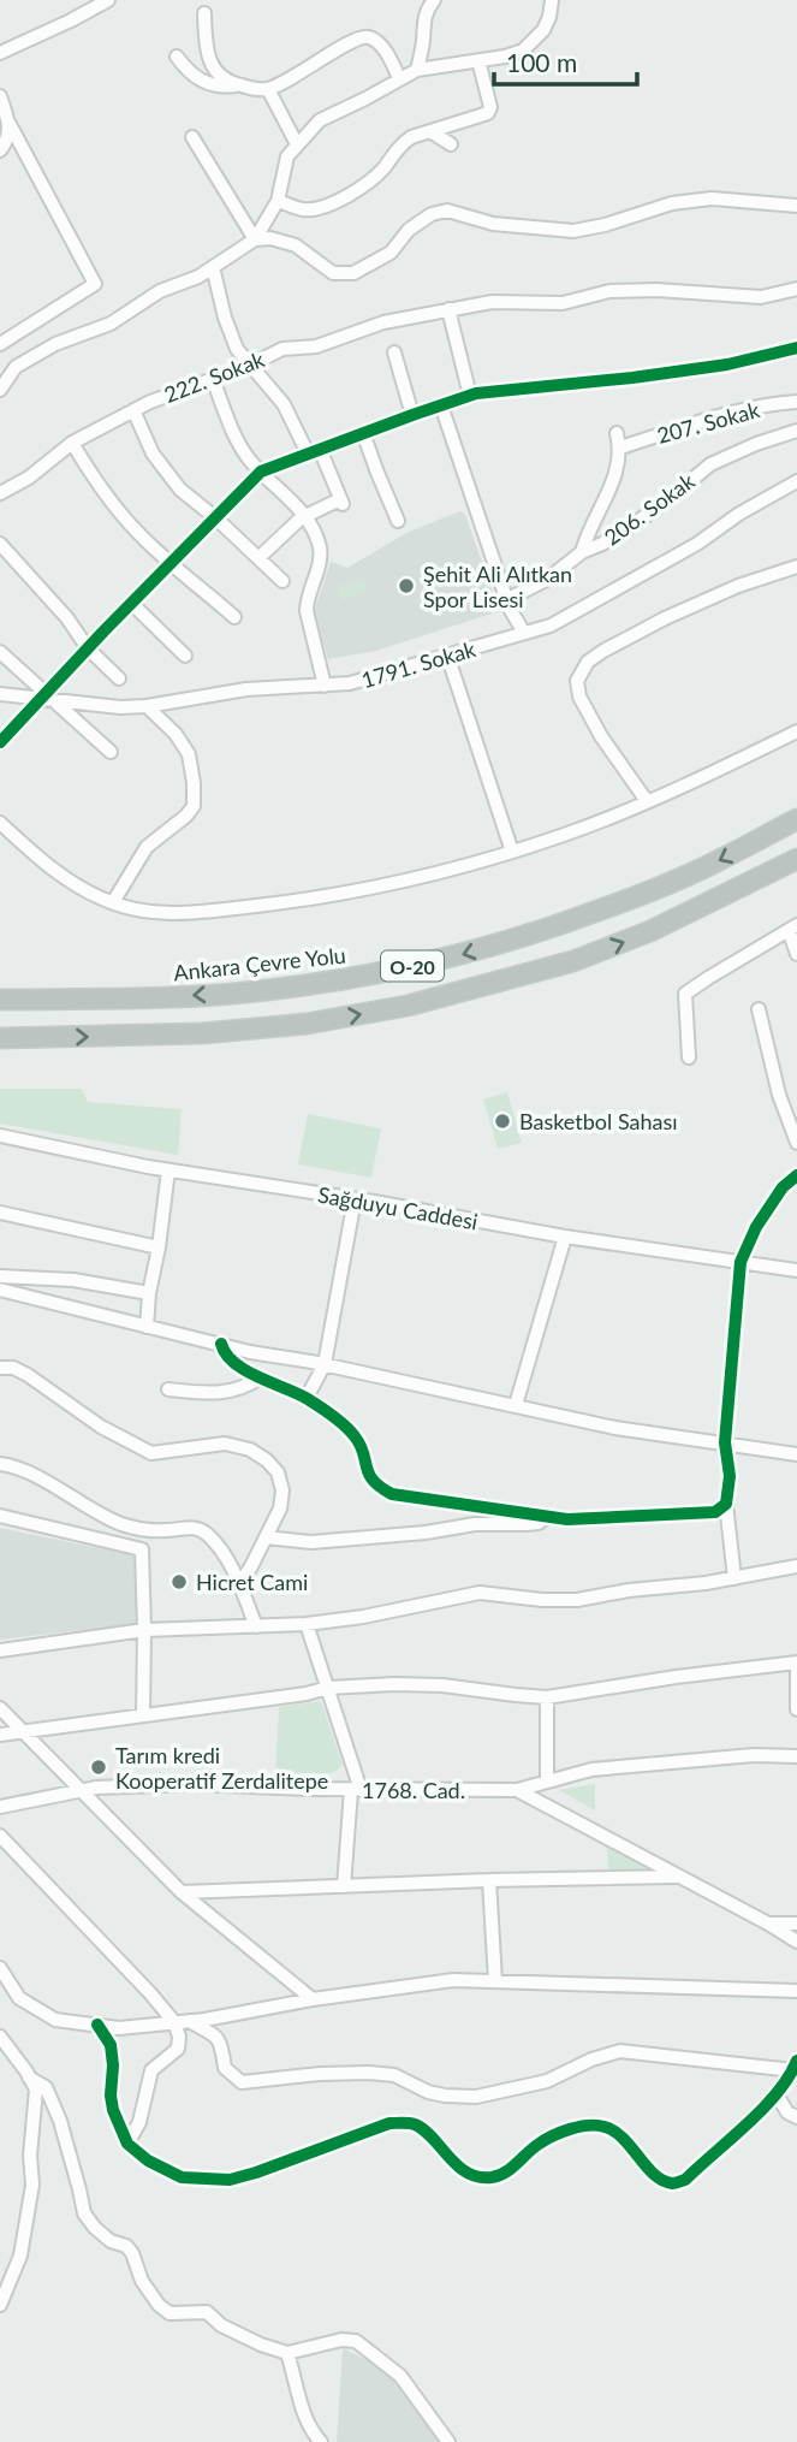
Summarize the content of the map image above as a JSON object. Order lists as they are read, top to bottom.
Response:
{
  "streets": {
    "highway": ["Ankara Çevre Yolu", "O-20"],
    "street": [
      "222. Sokak",
      "207. Sokak",
      "206. Sokak",
      "1791. Sokak",
      "Sağduyu Caddesi",
      "1768. Cad."
    ]
  },
  "crossings": [
    ["207. Sokak", "206. Sokak"]
  ],
  "places": [
    "Şehit Ali Alıtkan Spor Lisesi",
    "Basketbol Sahası",
    "Hicret Cami",
    "Tarım kredi Kooperatif Zerdalitepe"
  ],
  "scale_bar": "100 m"
}
